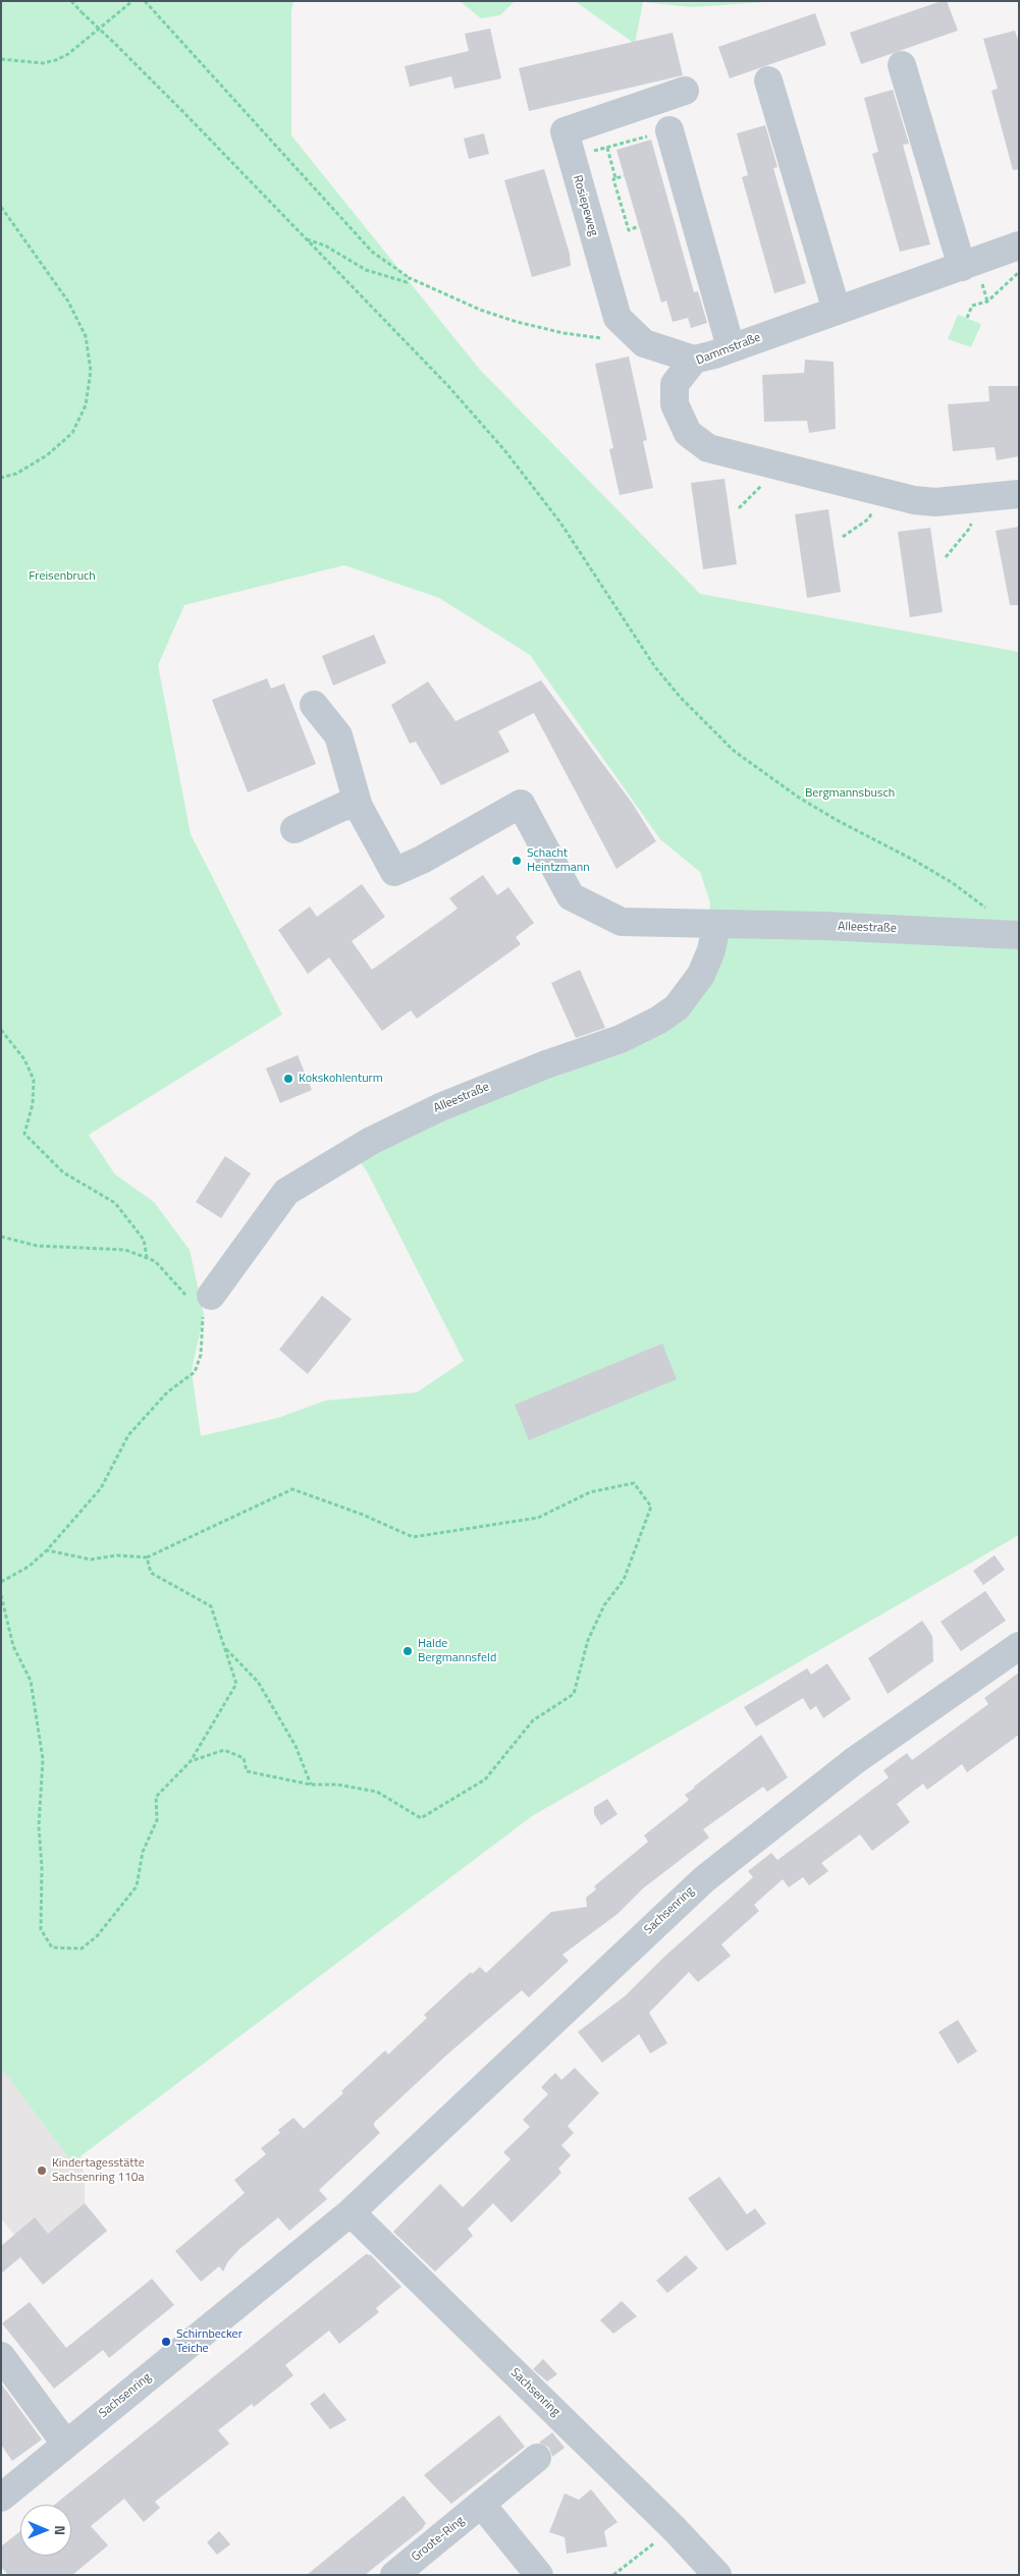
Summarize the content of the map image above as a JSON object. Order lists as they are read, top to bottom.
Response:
{
  "streets": {
    "street": [
      "Rosiepeweg",
      "Dammstraße",
      "Alleestraße",
      "Sachsenring",
      "Groote-Ring"
    ]
  },
  "crossings": [
    ["Rosiepeweg", "Dammstraße"]
  ],
  "parks": ["Freisenbruch", "Bergmannsbusch"],
  "places": [
    "Schacht Heintzmann",
    "Kokskohlenturm",
    "Halde Bergmannsfeld",
    "Kindertagesstätte Sachsenring 110a",
    "Schirnbecker Teiche"
  ],
  "north": "right"
}
